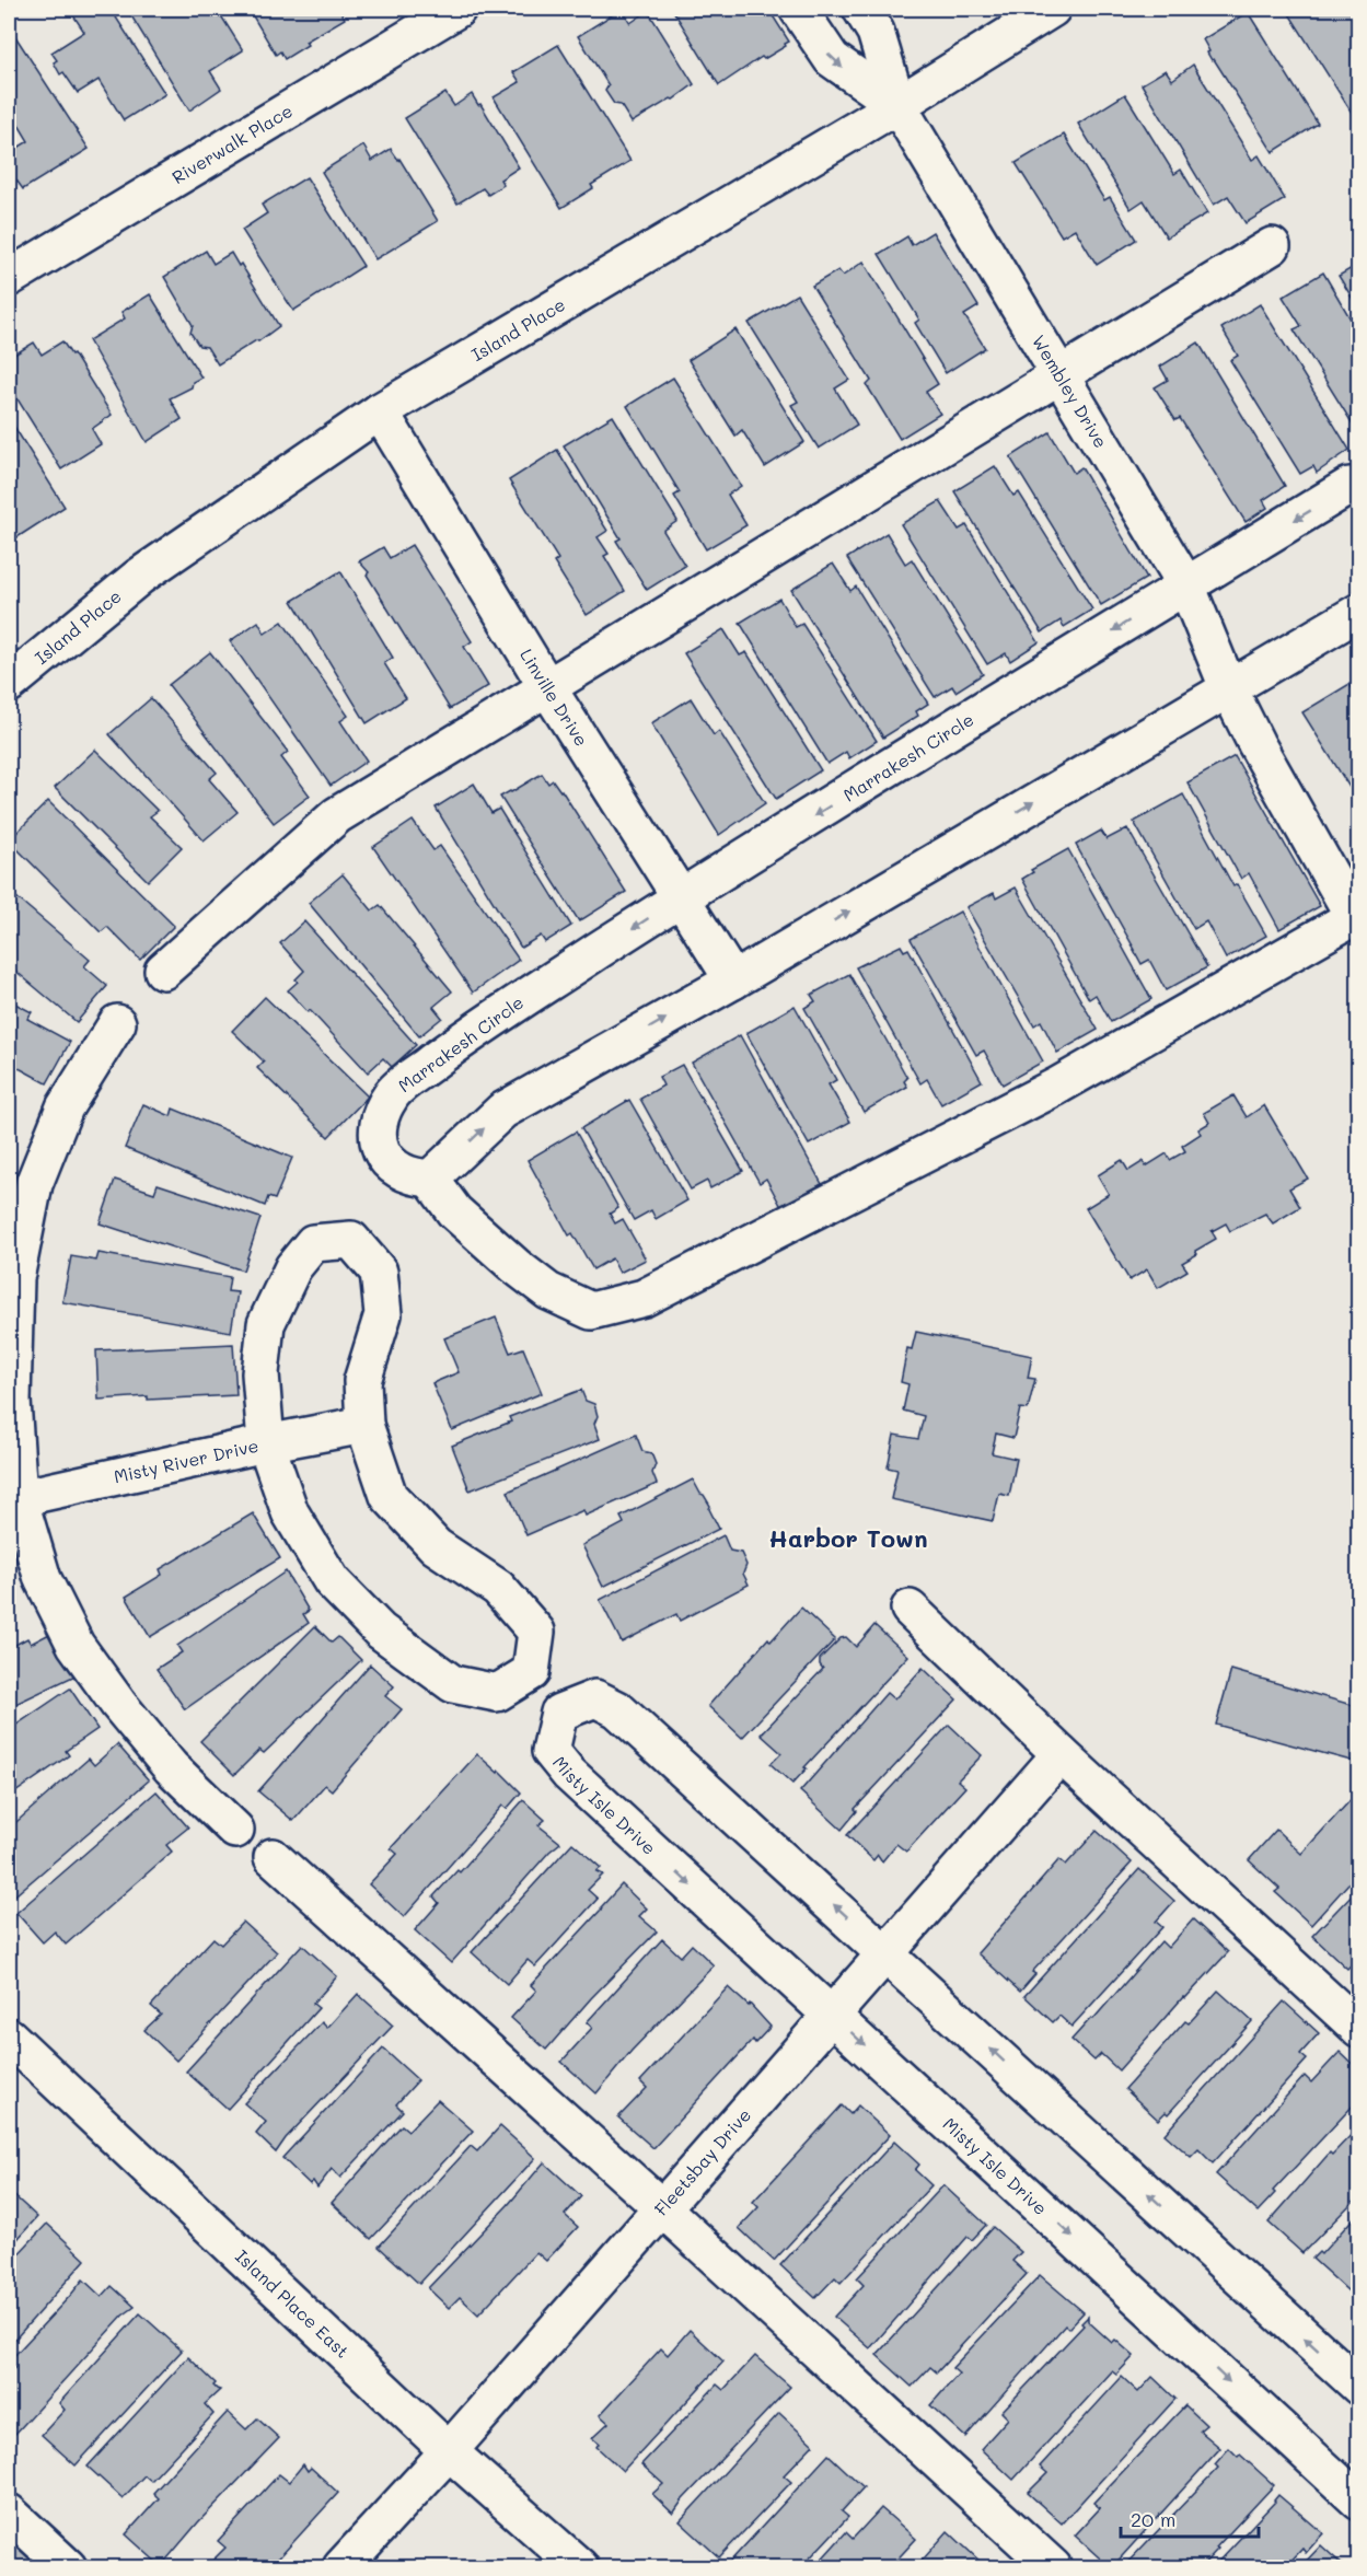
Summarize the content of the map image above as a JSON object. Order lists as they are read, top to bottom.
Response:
{
  "streets": {
    "street": [
      "Riverwalk Place",
      "Island Place",
      "Wembley Drive",
      "Linville Drive",
      "Marrakesh Circle",
      "Misty River Drive",
      "Misty Isle Drive",
      "Fleetsbay Drive",
      "Island Place East"
    ]
  },
  "crossings": [
    ["Island Place", "Wembley Drive"],
    ["Island Place", "Linville Drive"],
    ["Wembley Drive", "Marrakesh Circle"],
    ["Linville Drive", "Marrakesh Circle"],
    ["Misty Isle Drive", "Fleetsbay Drive"],
    ["Fleetsbay Drive", "Island Place East"]
  ],
  "districts": ["Harbor Town"],
  "scale_bar": "20 m"
}
